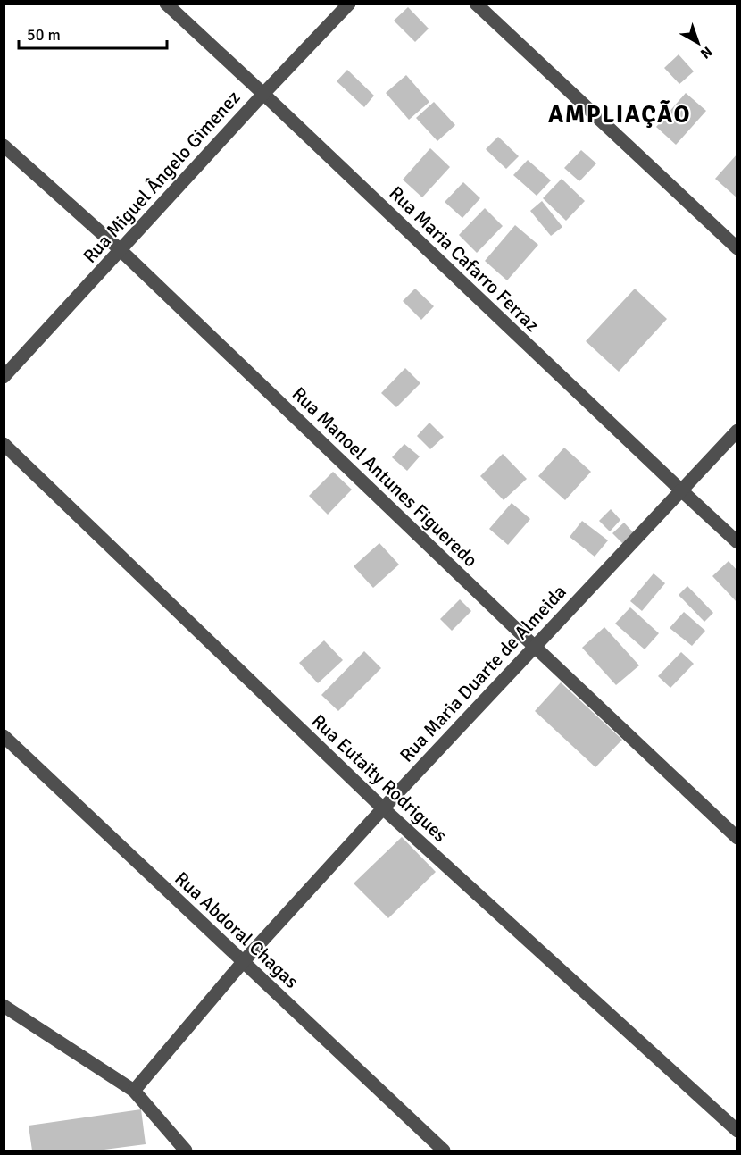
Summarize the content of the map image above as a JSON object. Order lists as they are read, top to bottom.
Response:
{
  "streets": {
    "street": [
      "Rua Miguel Ângelo Gimenez",
      "Rua Maria Cafarro Ferraz",
      "Rua Manoel Antunes Figueredo",
      "Rua Maria Duarte de Almeida",
      "Rua Eutaity Rodrigues",
      "Rua Abdoral Chagas"
    ]
  },
  "crossings": [
    ["Rua Miguel Ângelo Gimenez", "Rua Maria Cafarro Ferraz"],
    ["Rua Miguel Ângelo Gimenez", "Rua Manoel Antunes Figueredo"],
    ["Rua Maria Cafarro Ferraz", "Rua Maria Duarte de Almeida"],
    ["Rua Manoel Antunes Figueredo", "Rua Maria Duarte de Almeida"],
    ["Rua Maria Duarte de Almeida", "Rua Eutaity Rodrigues"],
    ["Rua Maria Duarte de Almeida", "Rua Abdoral Chagas"]
  ],
  "districts": ["AMPLIAÇÃO"],
  "scale_bar": "50 m",
  "north": "bottom right"
}
